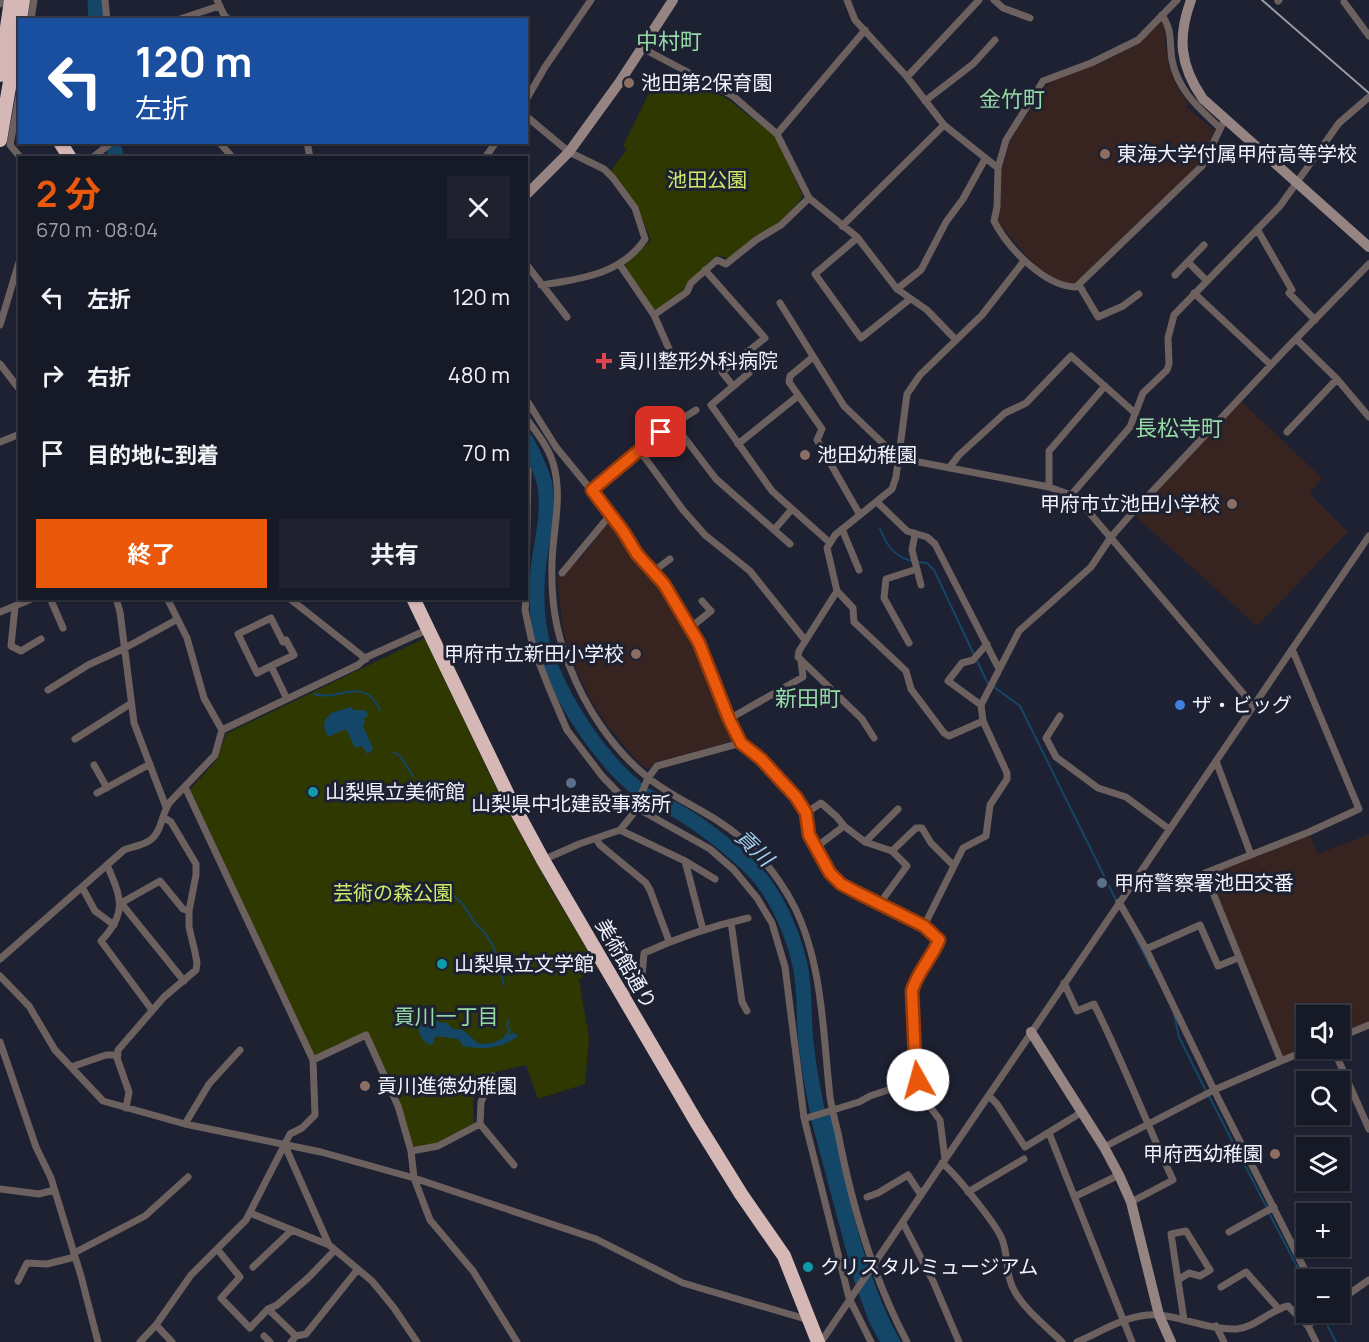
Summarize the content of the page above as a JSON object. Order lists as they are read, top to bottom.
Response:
{
  "streets": {
    "highway": ["美術館通り"]
  },
  "districts": [
    "中村町",
    "金竹町",
    "長松寺町",
    "新田町",
    "貢川一丁目"
  ],
  "water": ["貢川"],
  "parks": ["池田公園", "芸術の森公園"],
  "places": {
    "other": [
      "池田第2保育園",
      "東海大学付属甲府高等学校",
      "池田幼稚園",
      "甲府市立池田小学校",
      "甲府市立新田小学校",
      "ザ・ビッグ",
      "山梨県中北建設事務所",
      "山梨県立美術館",
      "甲府警察署池田交番",
      "山梨県立文学館",
      "貢川進徳幼稚園",
      "甲府西幼稚園",
      "クリスタルミュージアム"
    ],
    "health": ["貢川整形外科病院"]
  },
  "page": {
    "turn": ["120 m", "左折"],
    "heading": ["2 分", "670 m · 08:04"],
    "list": [
      {
        "name": "左折",
        "value": "120 m"
      },
      {
        "name": "右折",
        "value": "480 m"
      },
      {
        "name": "目的地に到着",
        "value": "70 m"
      }
    ],
    "buttons": ["終了", "共有"],
    "map_buttons": ["+", "−"]
  }
}
